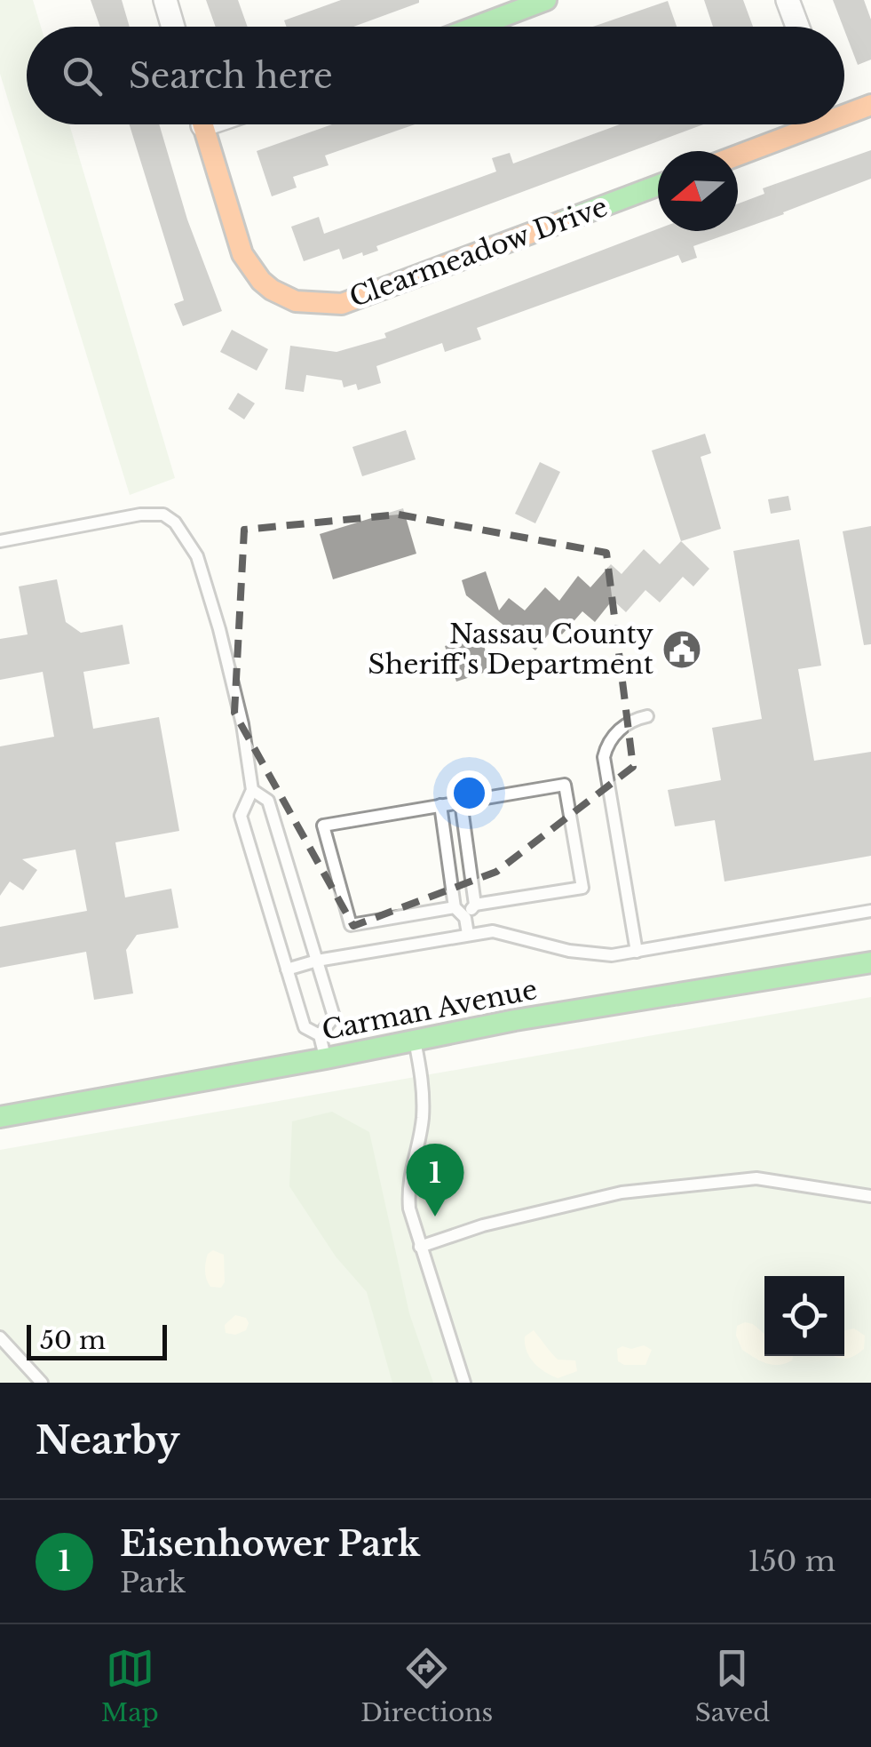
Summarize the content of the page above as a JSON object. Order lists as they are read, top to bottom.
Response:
{
  "streets": {
    "street": ["Clearmeadow Drive", "Carman Avenue"]
  },
  "places": {
    "public building": ["Nassau County Sheriff's Department"]
  },
  "scale_bar": "50 m",
  "north": "left",
  "page": {
    "search": "Search here",
    "pins": "1",
    "scale": "50 m",
    "heading": "Nearby",
    "list": [
      {
        "mark": "1",
        "name": "Eisenhower Park",
        "note": "Park",
        "value": "150 m"
      }
    ],
    "nav": ["Map", "Directions", "Saved"]
  }
}
